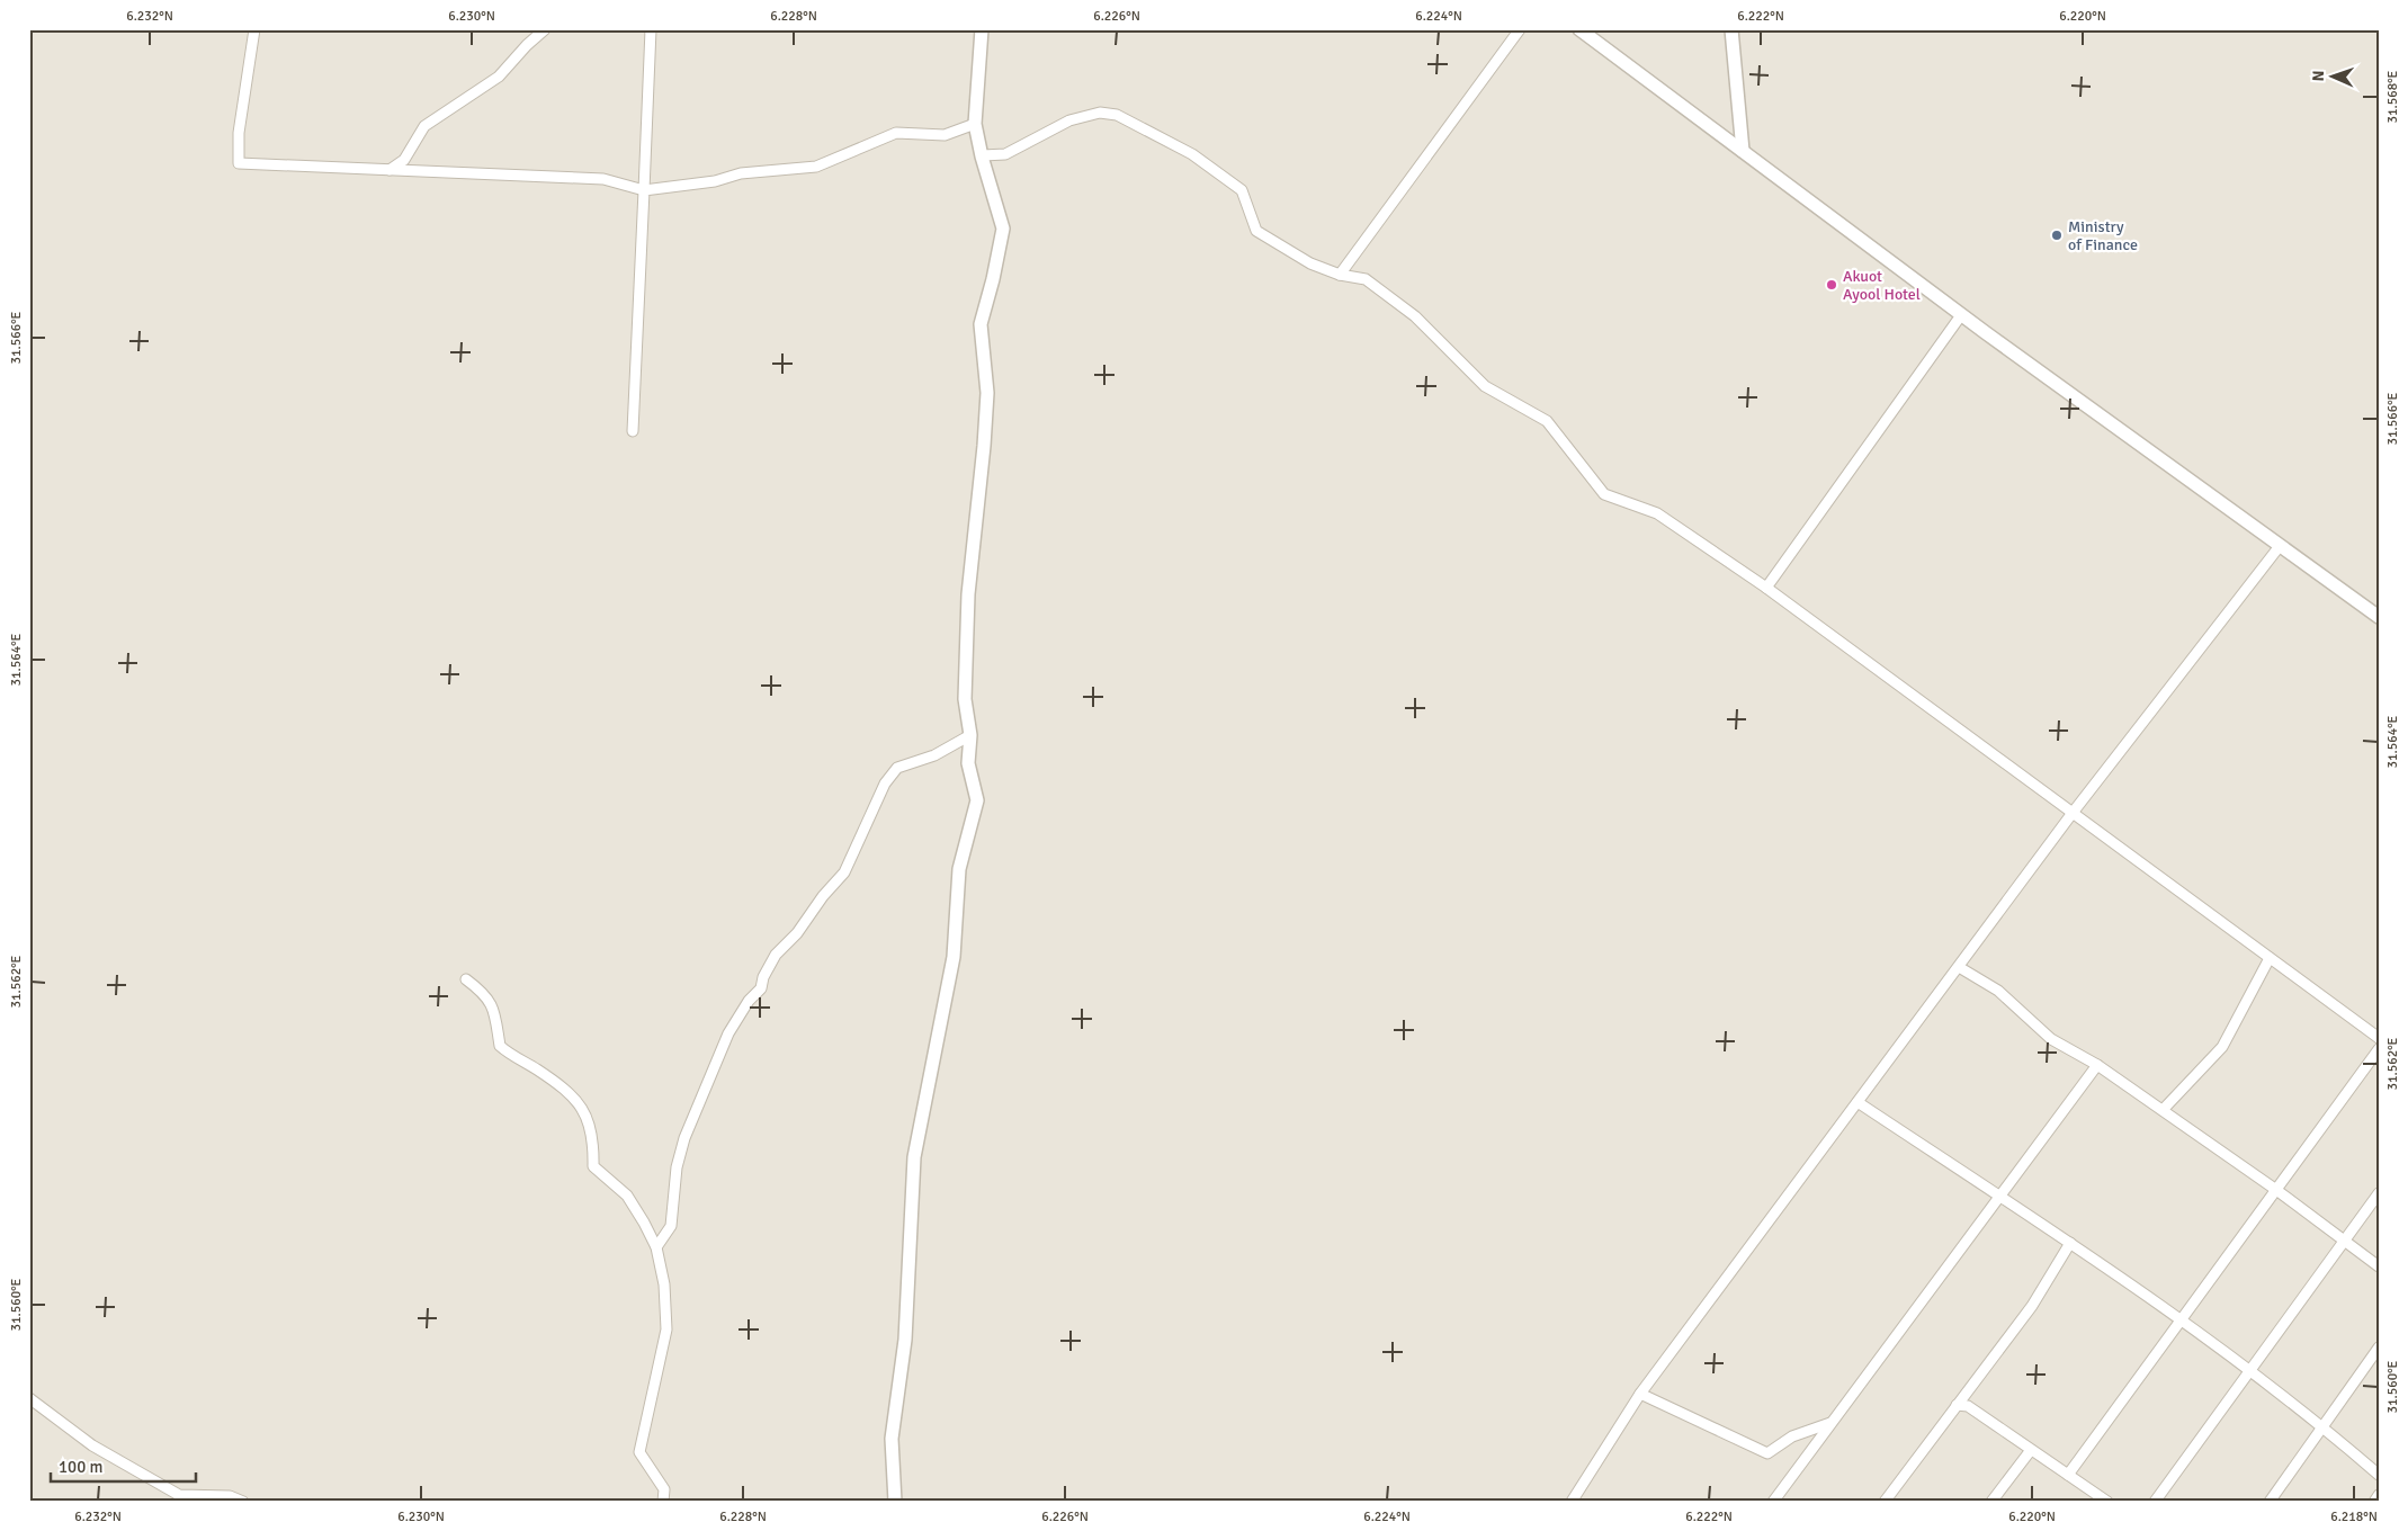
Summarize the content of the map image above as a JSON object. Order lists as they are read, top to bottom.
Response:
{
  "places": ["Ministry of Finance", "Akuot Ayool Hotel"],
  "scale_bar": "100 m",
  "north": "left",
  "coordinates": [
    "6.232°N",
    "6.230°N",
    "6.228°N",
    "6.226°N",
    "6.224°N",
    "6.222°N",
    "6.220°N",
    "31.568°E",
    "31.566°E",
    "31.564°E",
    "31.562°E",
    "31.560°E",
    "6.218°N"
  ]
}
